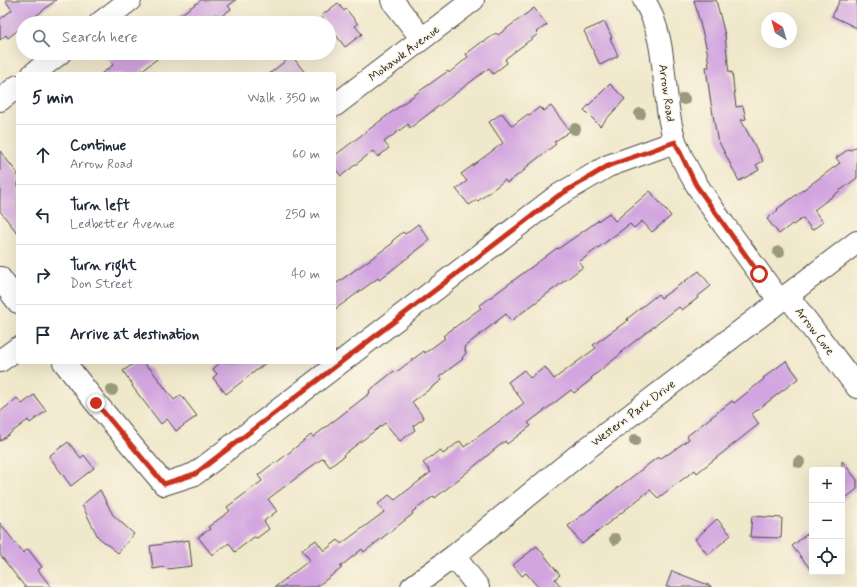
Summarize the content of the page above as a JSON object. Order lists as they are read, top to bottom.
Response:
{
  "streets": {
    "street": [
      "Mohawk Avenue",
      "Arrow Road",
      "Arrow Cove",
      "Western Park Drive"
    ]
  },
  "crossings": [
    ["Arrow Road", "Arrow Cove"],
    ["Arrow Road", "Western Park Drive"],
    ["Arrow Cove", "Western Park Drive"]
  ],
  "north": "top left",
  "page": {
    "search": "Search here",
    "heading": ["5 min", "Walk · 350 m"],
    "list": [
      ["Continue", "Arrow Road", "60 m"],
      ["Turn left", "Ledbetter Avenue", "250 m"],
      ["Turn right", "Don Street", "40 m"],
      "Arrive at destination"
    ],
    "map_buttons": ["+", "−"]
  }
}
